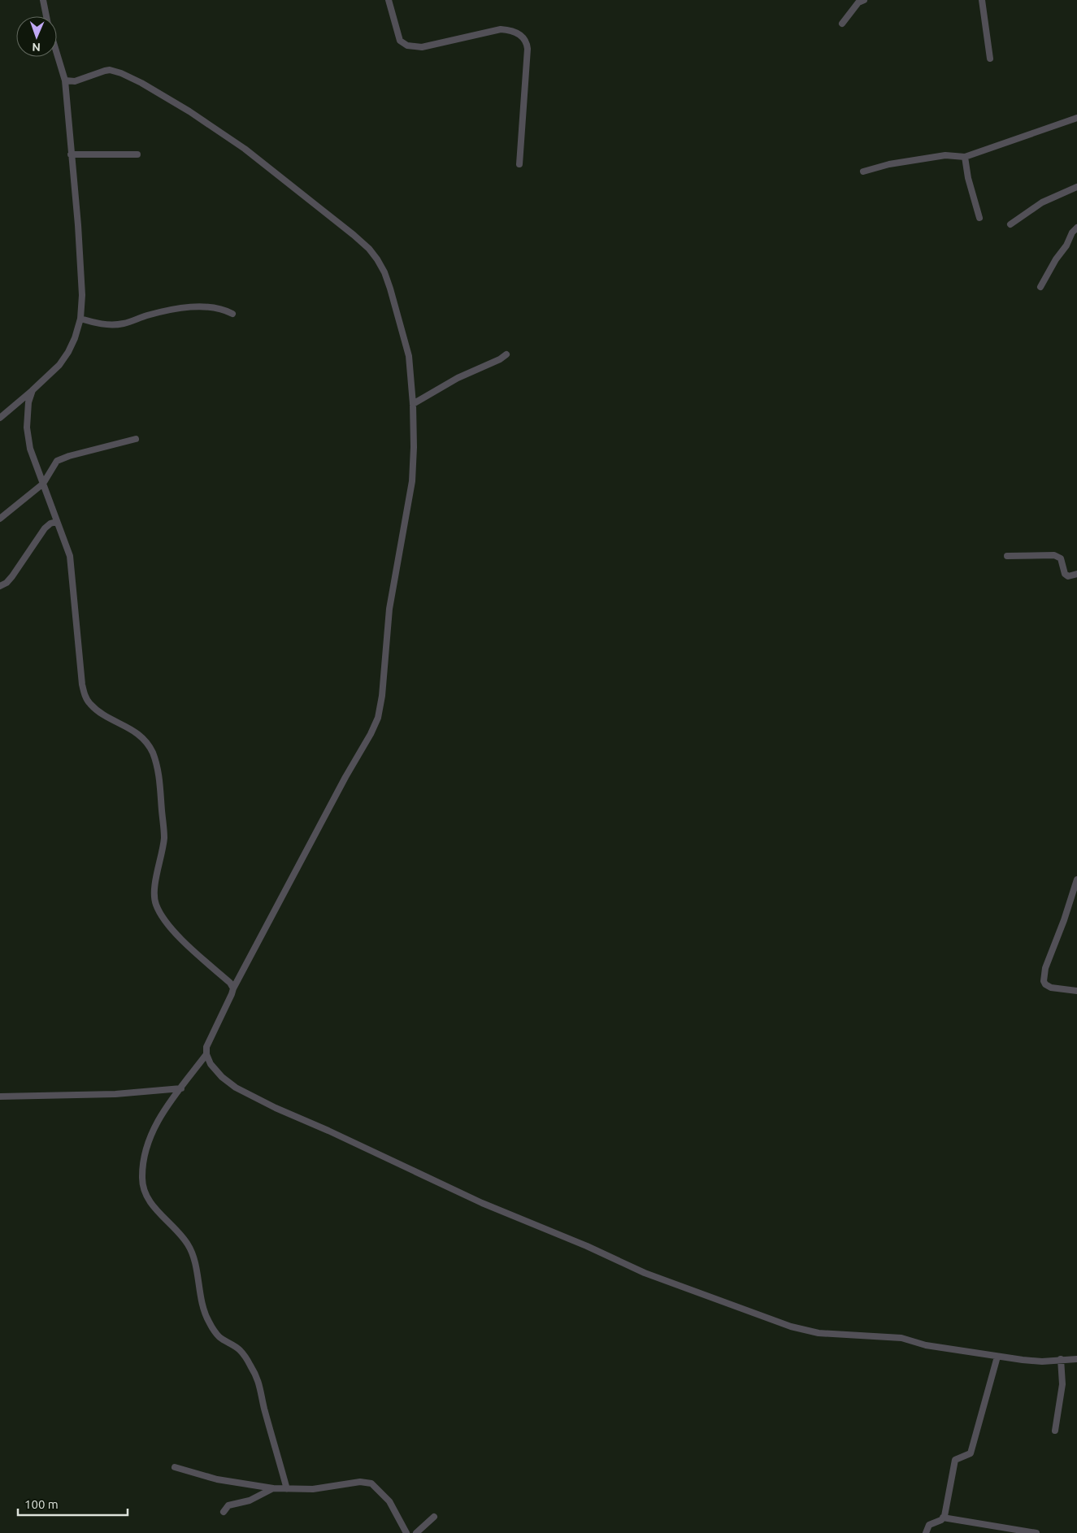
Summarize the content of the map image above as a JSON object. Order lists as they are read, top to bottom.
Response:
{
  "scale_bar": "100 m",
  "north": "bottom"
}
